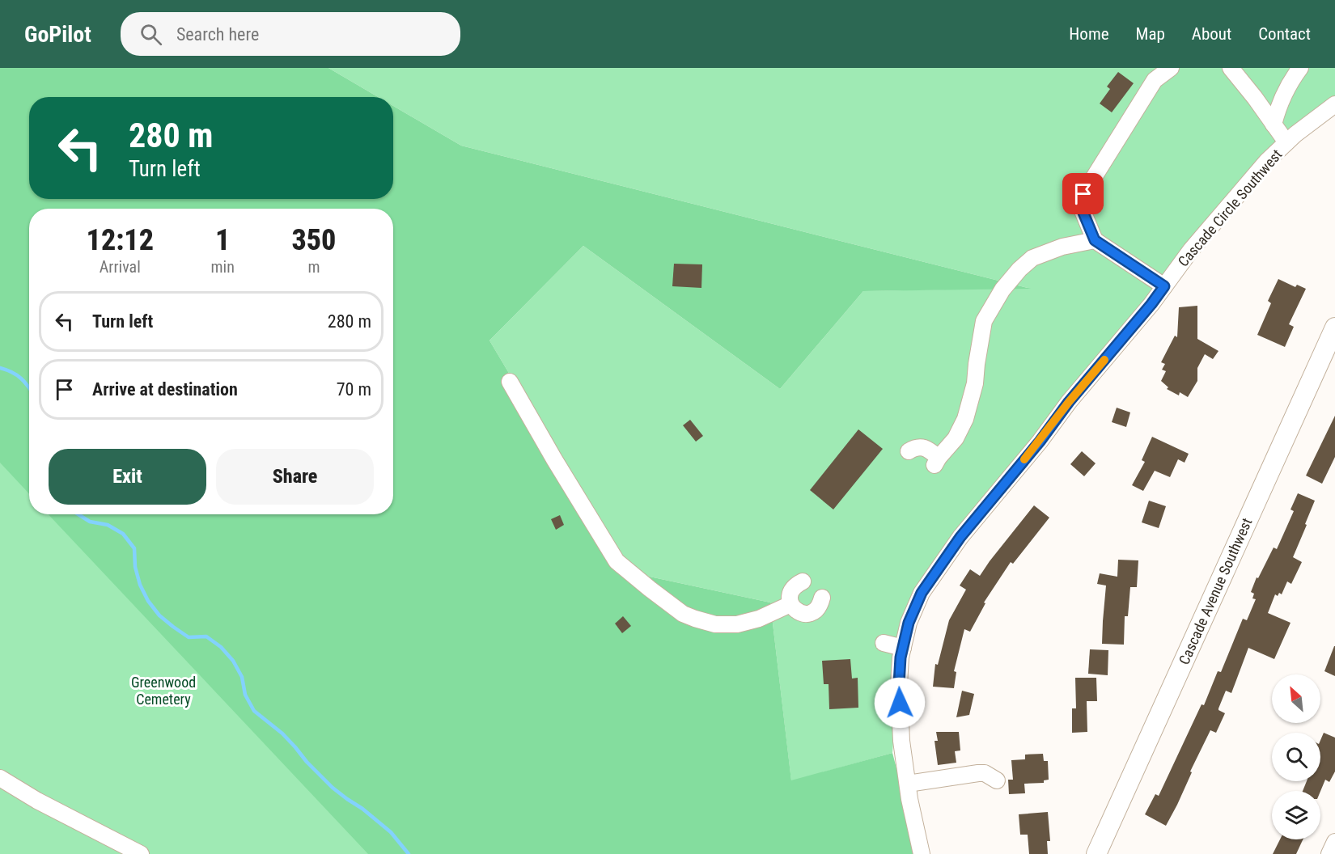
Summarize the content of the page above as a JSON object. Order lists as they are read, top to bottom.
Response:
{
  "streets": {
    "main road": ["Cascade Avenue Southwest"],
    "street": ["Cascade Circle Southwest"]
  },
  "parks": ["Greenwood Cemetery"],
  "north": "top left",
  "page": {
    "header": "GoPilot",
    "search": "Search here",
    "nav": [
      "Home",
      "Map",
      "About",
      "Contact"
    ],
    "turn": ["280 m", "Turn left"],
    "eta": [
      "12:12",
      "Arrival",
      "1",
      "min",
      "350",
      "m"
    ],
    "list": [
      {
        "name": "Turn left",
        "value": "280 m"
      },
      {
        "name": "Arrive at destination",
        "value": "70 m"
      }
    ],
    "buttons": ["Exit", "Share"]
  }
}
